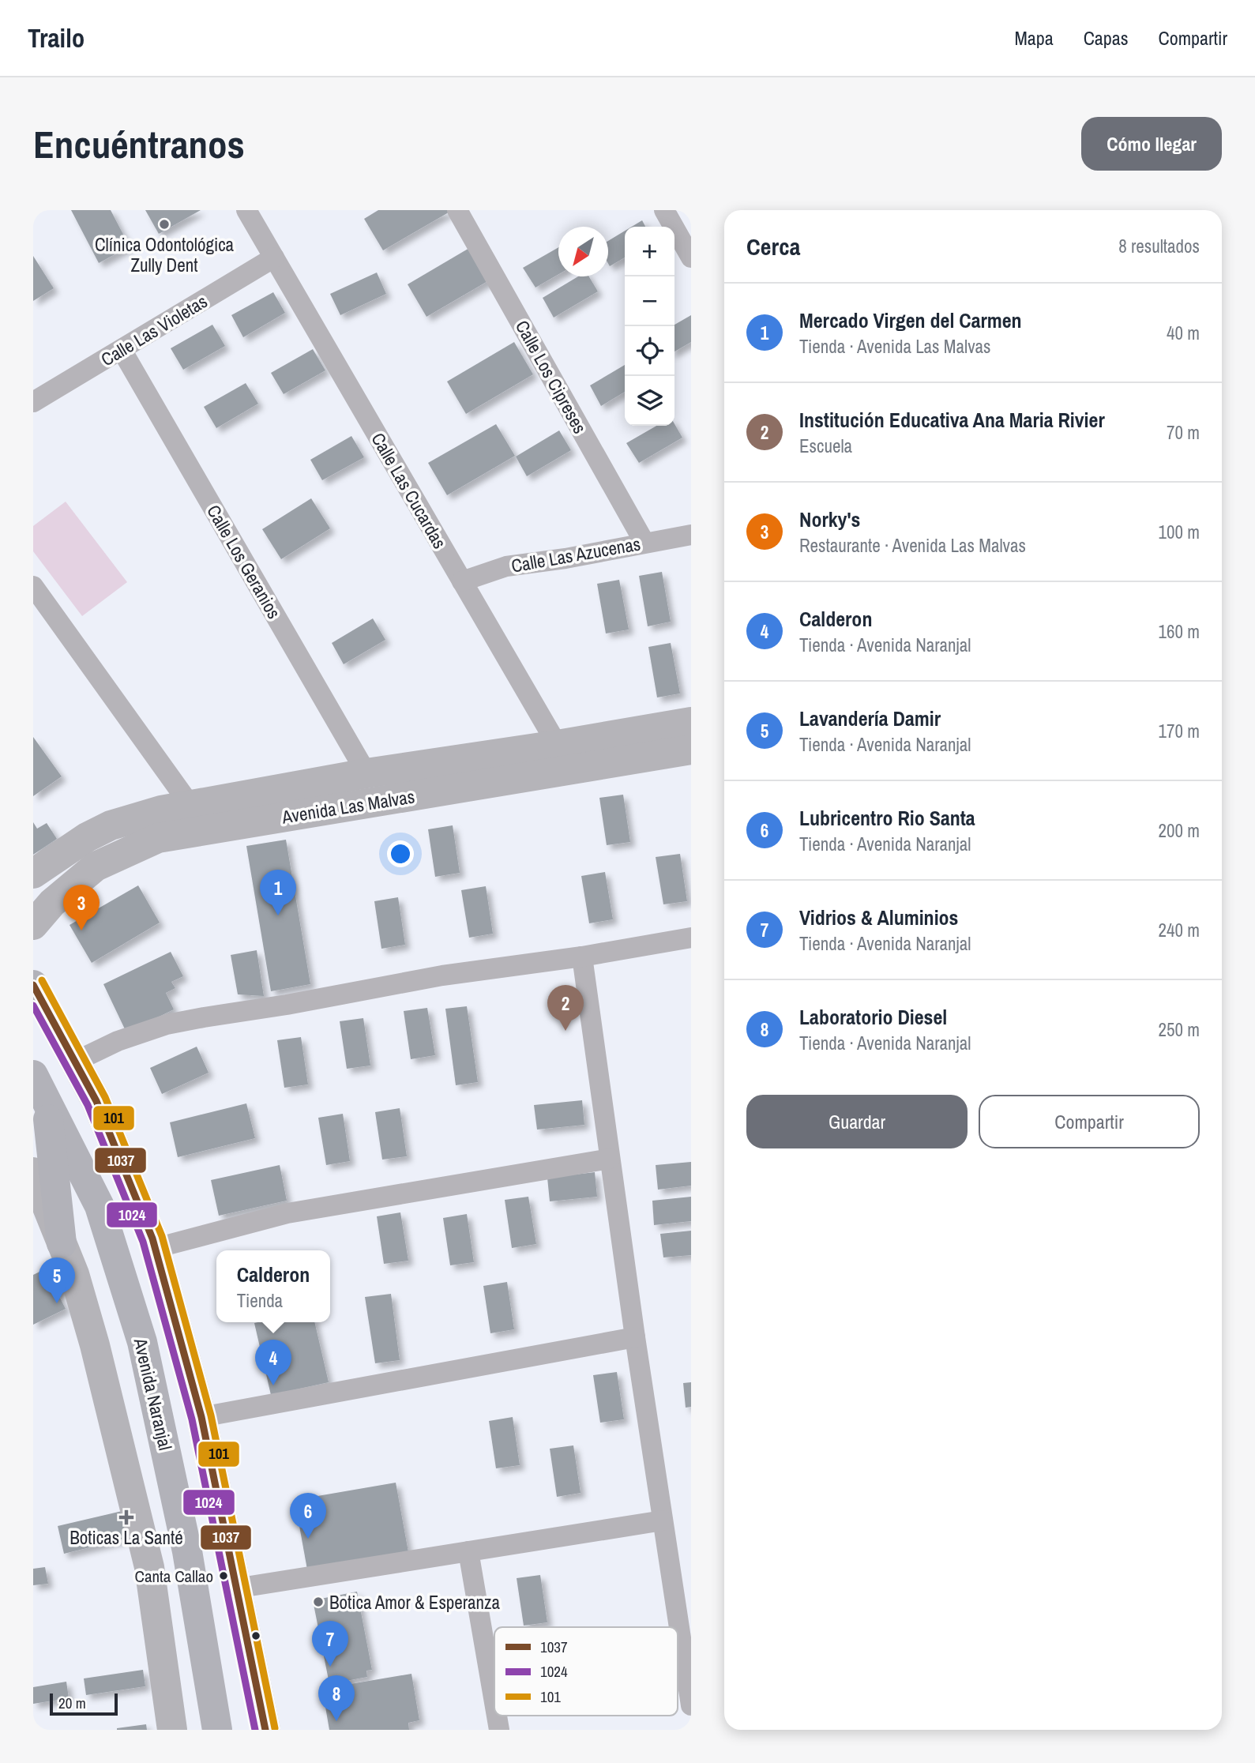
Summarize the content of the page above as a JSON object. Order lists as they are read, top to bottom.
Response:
{
  "streets": {
    "highway": ["Avenida Naranjal"],
    "street": [
      "Calle Las Violetas",
      "Calle Los Cipreses",
      "Calle Las Cucardas",
      "Calle Las Azucenas",
      "Calle Los Geranios",
      "Avenida Las Malvas"
    ]
  },
  "crossings": [
    ["Calle Las Violetas", "Calle Las Cucardas"],
    ["Calle Las Violetas", "Calle Los Geranios"],
    ["Calle Los Cipreses", "Calle Las Azucenas"],
    ["Calle Las Cucardas", "Calle Las Azucenas"],
    ["Calle Las Cucardas", "Avenida Las Malvas"],
    ["Calle Los Geranios", "Avenida Las Malvas"]
  ],
  "places": {
    "other": ["Clínica Odontológica Zully Dent", "Canta Callao", "Botica Amor & Esperanza"],
    "health": ["Boticas La Santé"]
  },
  "lines": ["transit line 101", "transit line 1037", "transit line 1024"],
  "legend": ["1037", "1024", "101"],
  "scale_bar": "20 m",
  "north": "bottom left",
  "page": {
    "header": "Trailo",
    "nav": ["Mapa", "Capas", "Compartir"],
    "buttons": [
      "Cómo llegar",
      ["Guardar", "Compartir"]
    ],
    "title": "Encuéntranos",
    "heading": ["Cerca", "8 resultados"],
    "map_buttons": ["+", "−"],
    "list": [
      {
        "mark": "1",
        "name": "Mercado Virgen del Carmen",
        "note": "Tienda · Avenida Las Malvas",
        "value": "40 m"
      },
      {
        "mark": "2",
        "name": "Institución Educativa Ana Maria Rivier",
        "note": "Escuela",
        "value": "70 m"
      },
      {
        "mark": "3",
        "name": "Norky's",
        "note": "Restaurante · Avenida Las Malvas",
        "value": "100 m"
      },
      {
        "mark": "4",
        "name": "Calderon",
        "note": "Tienda · Avenida Naranjal",
        "value": "160 m"
      },
      {
        "mark": "5",
        "name": "Lavandería Damir",
        "note": "Tienda · Avenida Naranjal",
        "value": "170 m"
      },
      {
        "mark": "6",
        "name": "Lubricentro Rio Santa",
        "note": "Tienda · Avenida Naranjal",
        "value": "200 m"
      },
      {
        "mark": "7",
        "name": "Vidrios & Aluminios",
        "note": "Tienda · Avenida Naranjal",
        "value": "240 m"
      },
      {
        "mark": "8",
        "name": "Laboratorio Diesel",
        "note": "Tienda · Avenida Naranjal",
        "value": "250 m"
      }
    ],
    "pins": [
      "1",
      "3",
      "2",
      "5",
      "4",
      "6",
      "7",
      "8"
    ],
    "popup": ["Calderon", "Tienda"],
    "scale": "20 m"
  }
}
